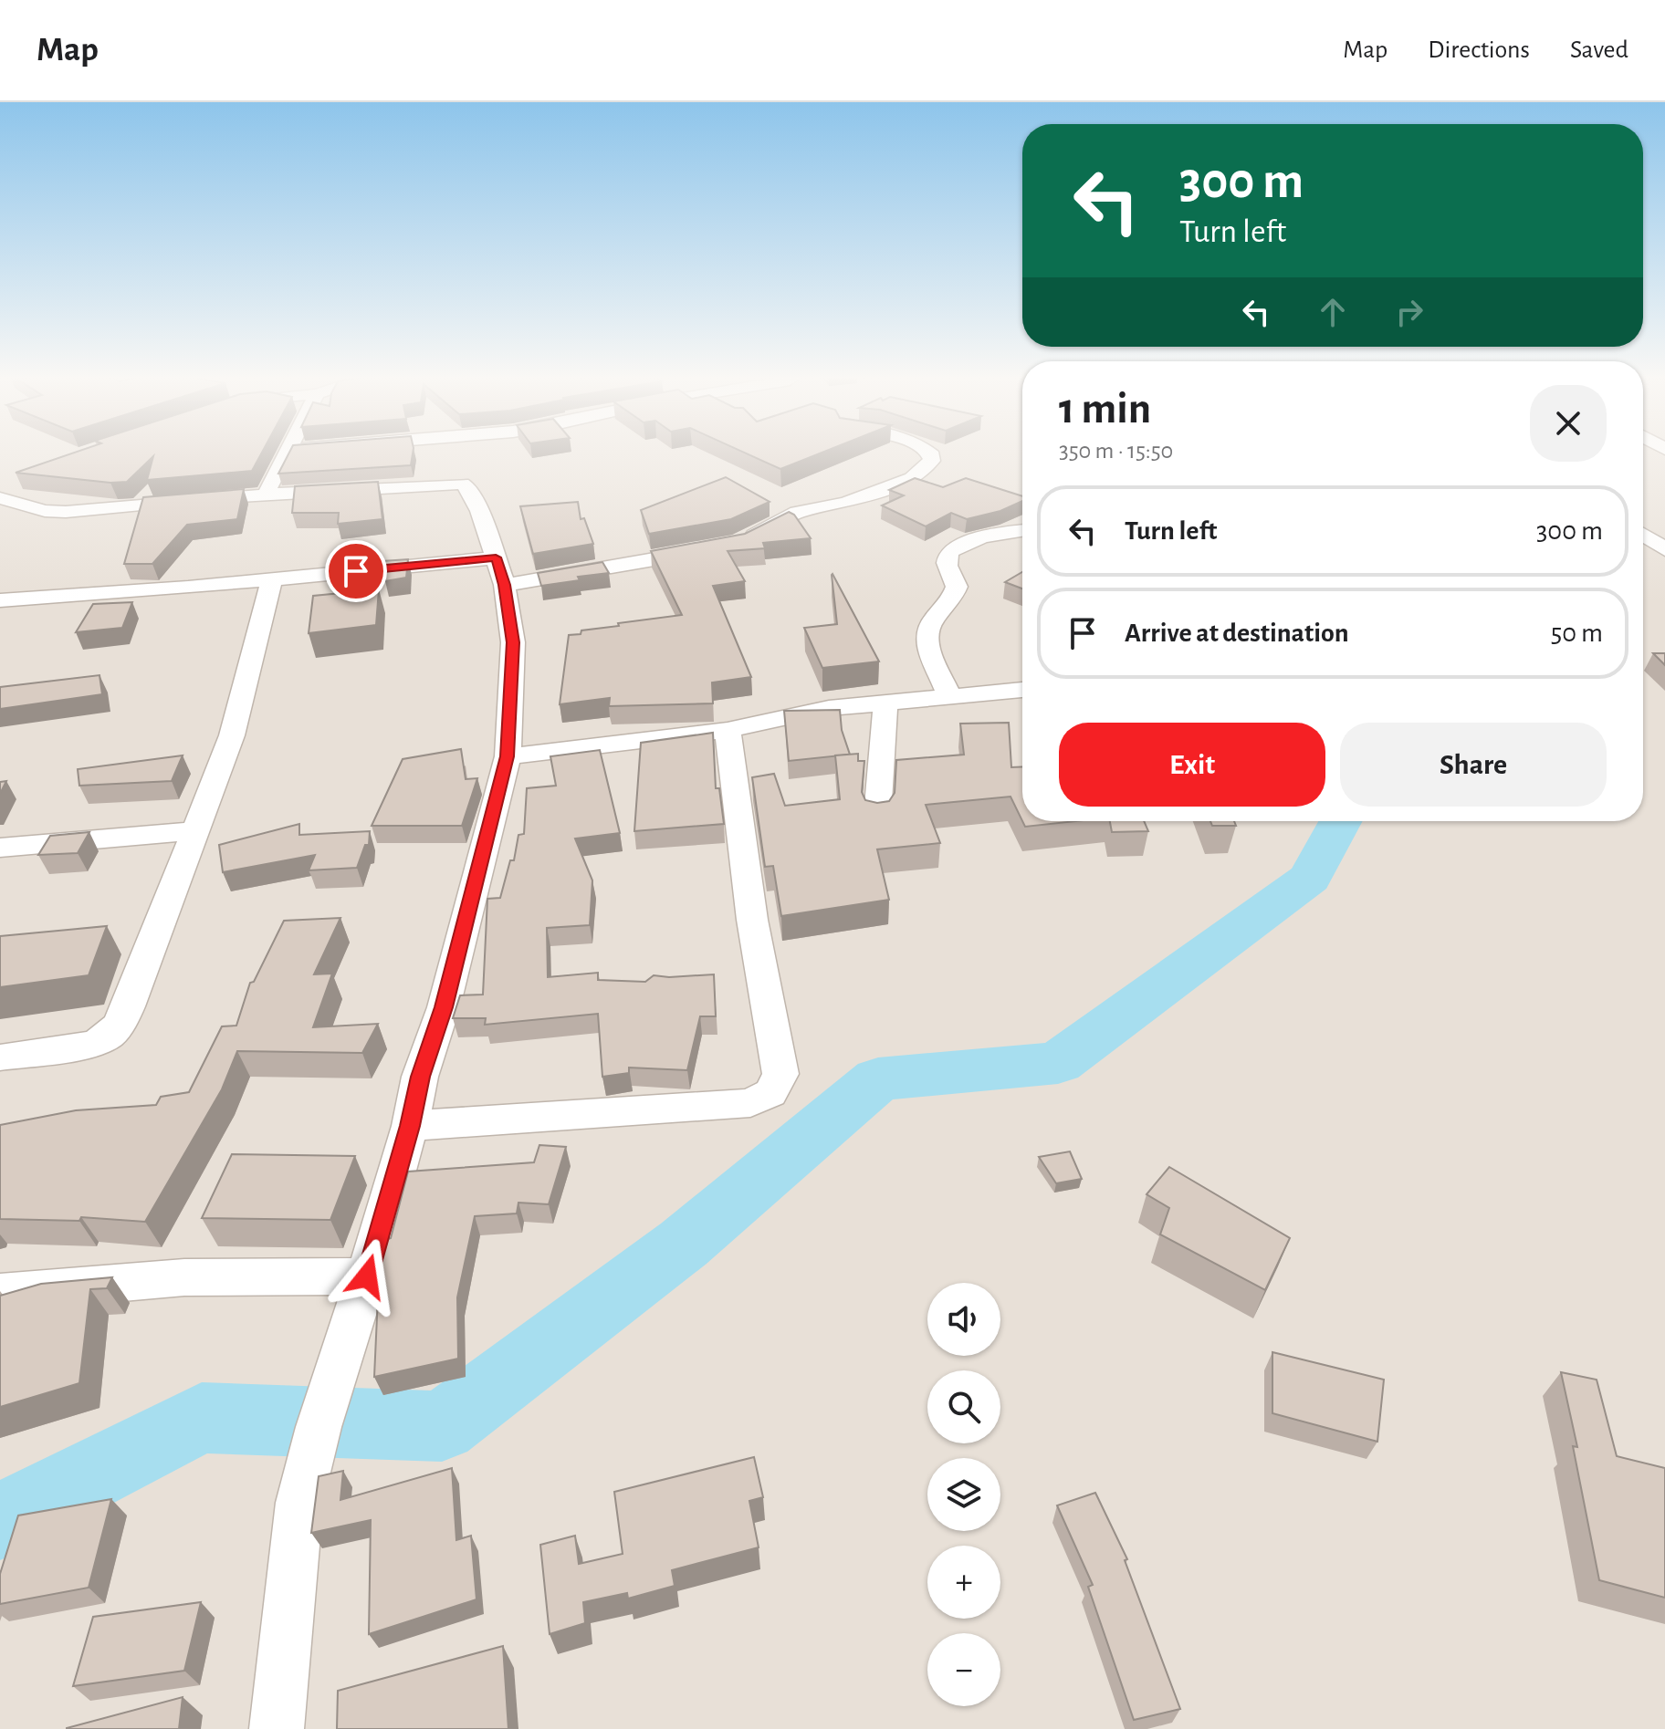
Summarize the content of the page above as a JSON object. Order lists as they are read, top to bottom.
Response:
{
  "page": {
    "header": "Map",
    "nav": ["Map", "Directions", "Saved"],
    "turn": ["300 m", "Turn left"],
    "heading": ["1 min", "350 m · 15:50"],
    "list": [
      {
        "name": "Turn left",
        "value": "300 m"
      },
      {
        "name": "Arrive at destination",
        "value": "50 m"
      }
    ],
    "buttons": ["Exit", "Share"],
    "map_buttons": ["+", "−"]
  }
}
